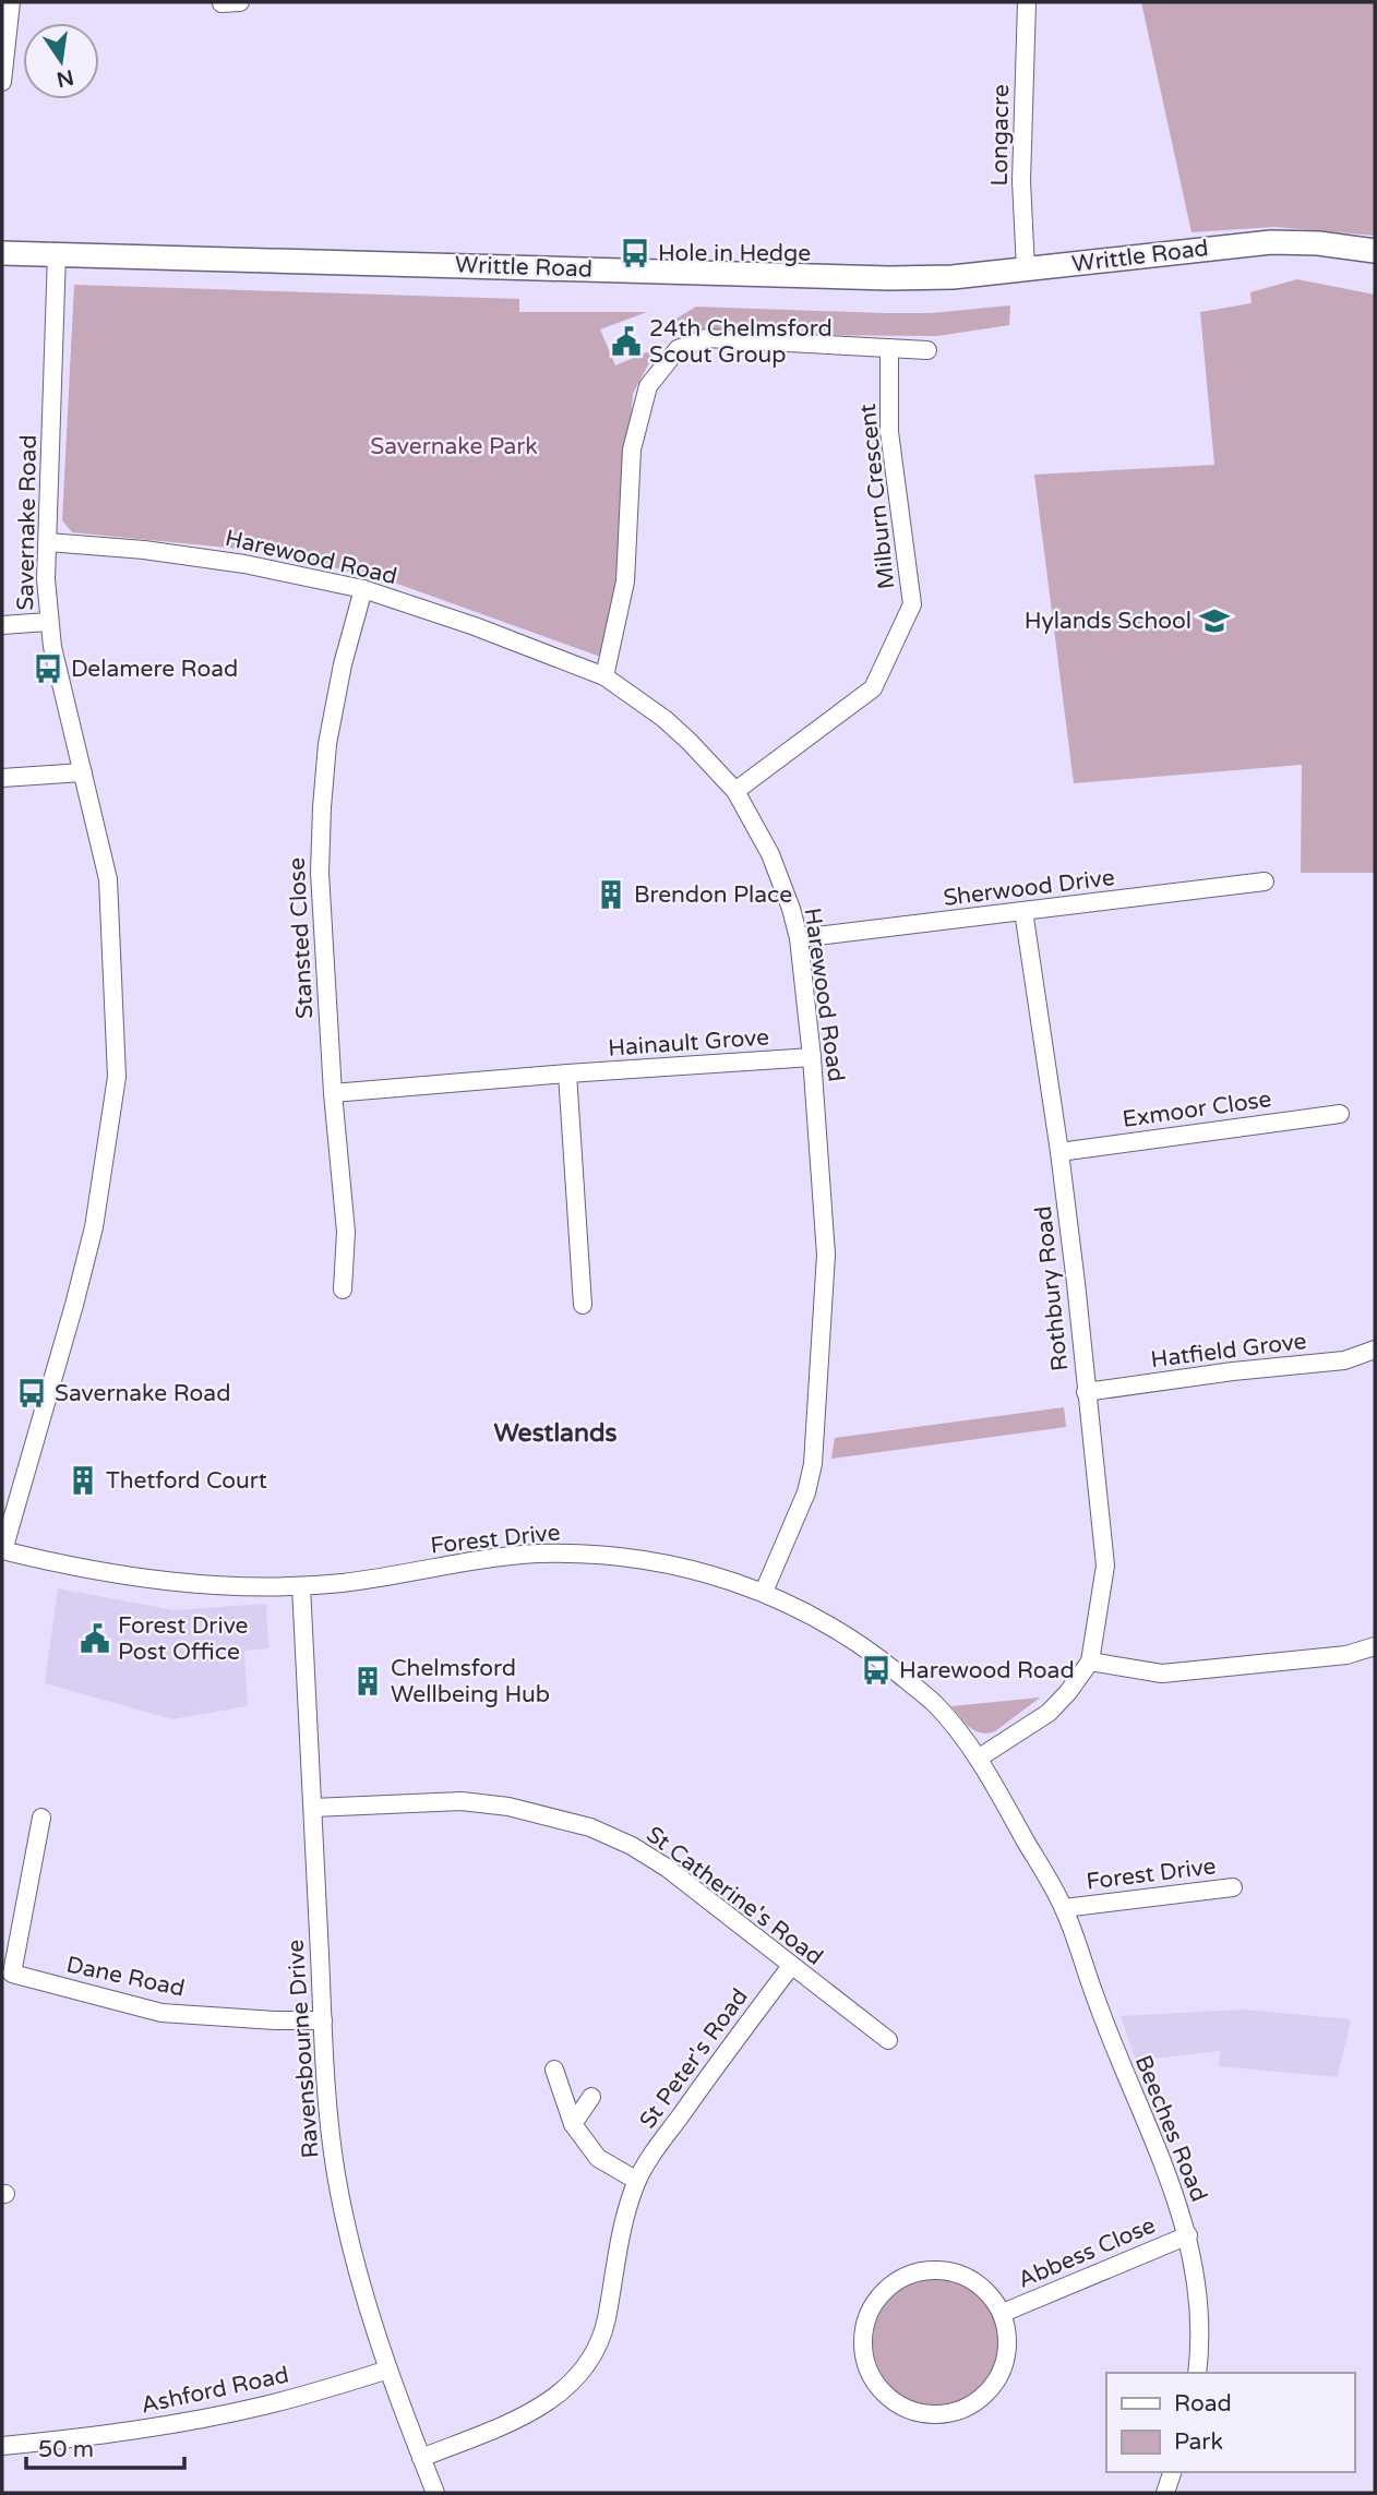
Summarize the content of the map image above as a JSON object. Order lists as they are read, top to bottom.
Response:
{
  "streets": {
    "street": [
      "Longacre",
      "Writtle Road",
      "Milburn Crescent",
      "Savernake Road",
      "Harewood Road",
      "Sherwood Drive",
      "Stansted Close",
      "Hainault Grove",
      "Exmoor Close",
      "Rothbury Road",
      "Hatfield Grove",
      "Forest Drive",
      "St Catherine's Road",
      "Dane Road",
      "Ravensbourne Drive",
      "St Peter's Road",
      "Beeches Road",
      "Abbess Close",
      "Ashford Road"
    ]
  },
  "crossings": [
    ["Longacre", "Writtle Road"],
    ["Writtle Road", "Savernake Road"],
    ["Milburn Crescent", "Harewood Road"],
    ["Savernake Road", "Harewood Road"],
    ["Savernake Road", "Forest Drive"],
    ["Harewood Road", "Sherwood Drive"],
    ["Harewood Road", "Stansted Close"],
    ["Harewood Road", "Hainault Grove"],
    ["Harewood Road", "Forest Drive"],
    ["Sherwood Drive", "Rothbury Road"],
    ["Stansted Close", "Hainault Grove"],
    ["Exmoor Close", "Rothbury Road"],
    ["Rothbury Road", "Hatfield Grove"],
    ["Forest Drive", "Ravensbourne Drive"],
    ["Forest Drive", "Beeches Road"],
    ["St Catherine's Road", "Ravensbourne Drive"],
    ["St Catherine's Road", "St Peter's Road"],
    ["Dane Road", "Ravensbourne Drive"],
    ["Ravensbourne Drive", "St Peter's Road"],
    ["Ravensbourne Drive", "Ashford Road"],
    ["Beeches Road", "Abbess Close"]
  ],
  "districts": ["Westlands"],
  "parks": ["Savernake Park"],
  "places": {
    "bus stop": [
      "Hole in Hedge",
      "Delamere Road",
      "Savernake Road",
      "Harewood Road"
    ],
    "public building": ["24th Chelmsford Scout Group", "Forest Drive Post Office"],
    "school or university": ["Hylands School"],
    "building": ["Brendon Place", "Thetford Court", "Chelmsford Wellbeing Hub"]
  },
  "legend": ["Road", "Park"],
  "scale_bar": "50 m",
  "north": "bottom"
}
